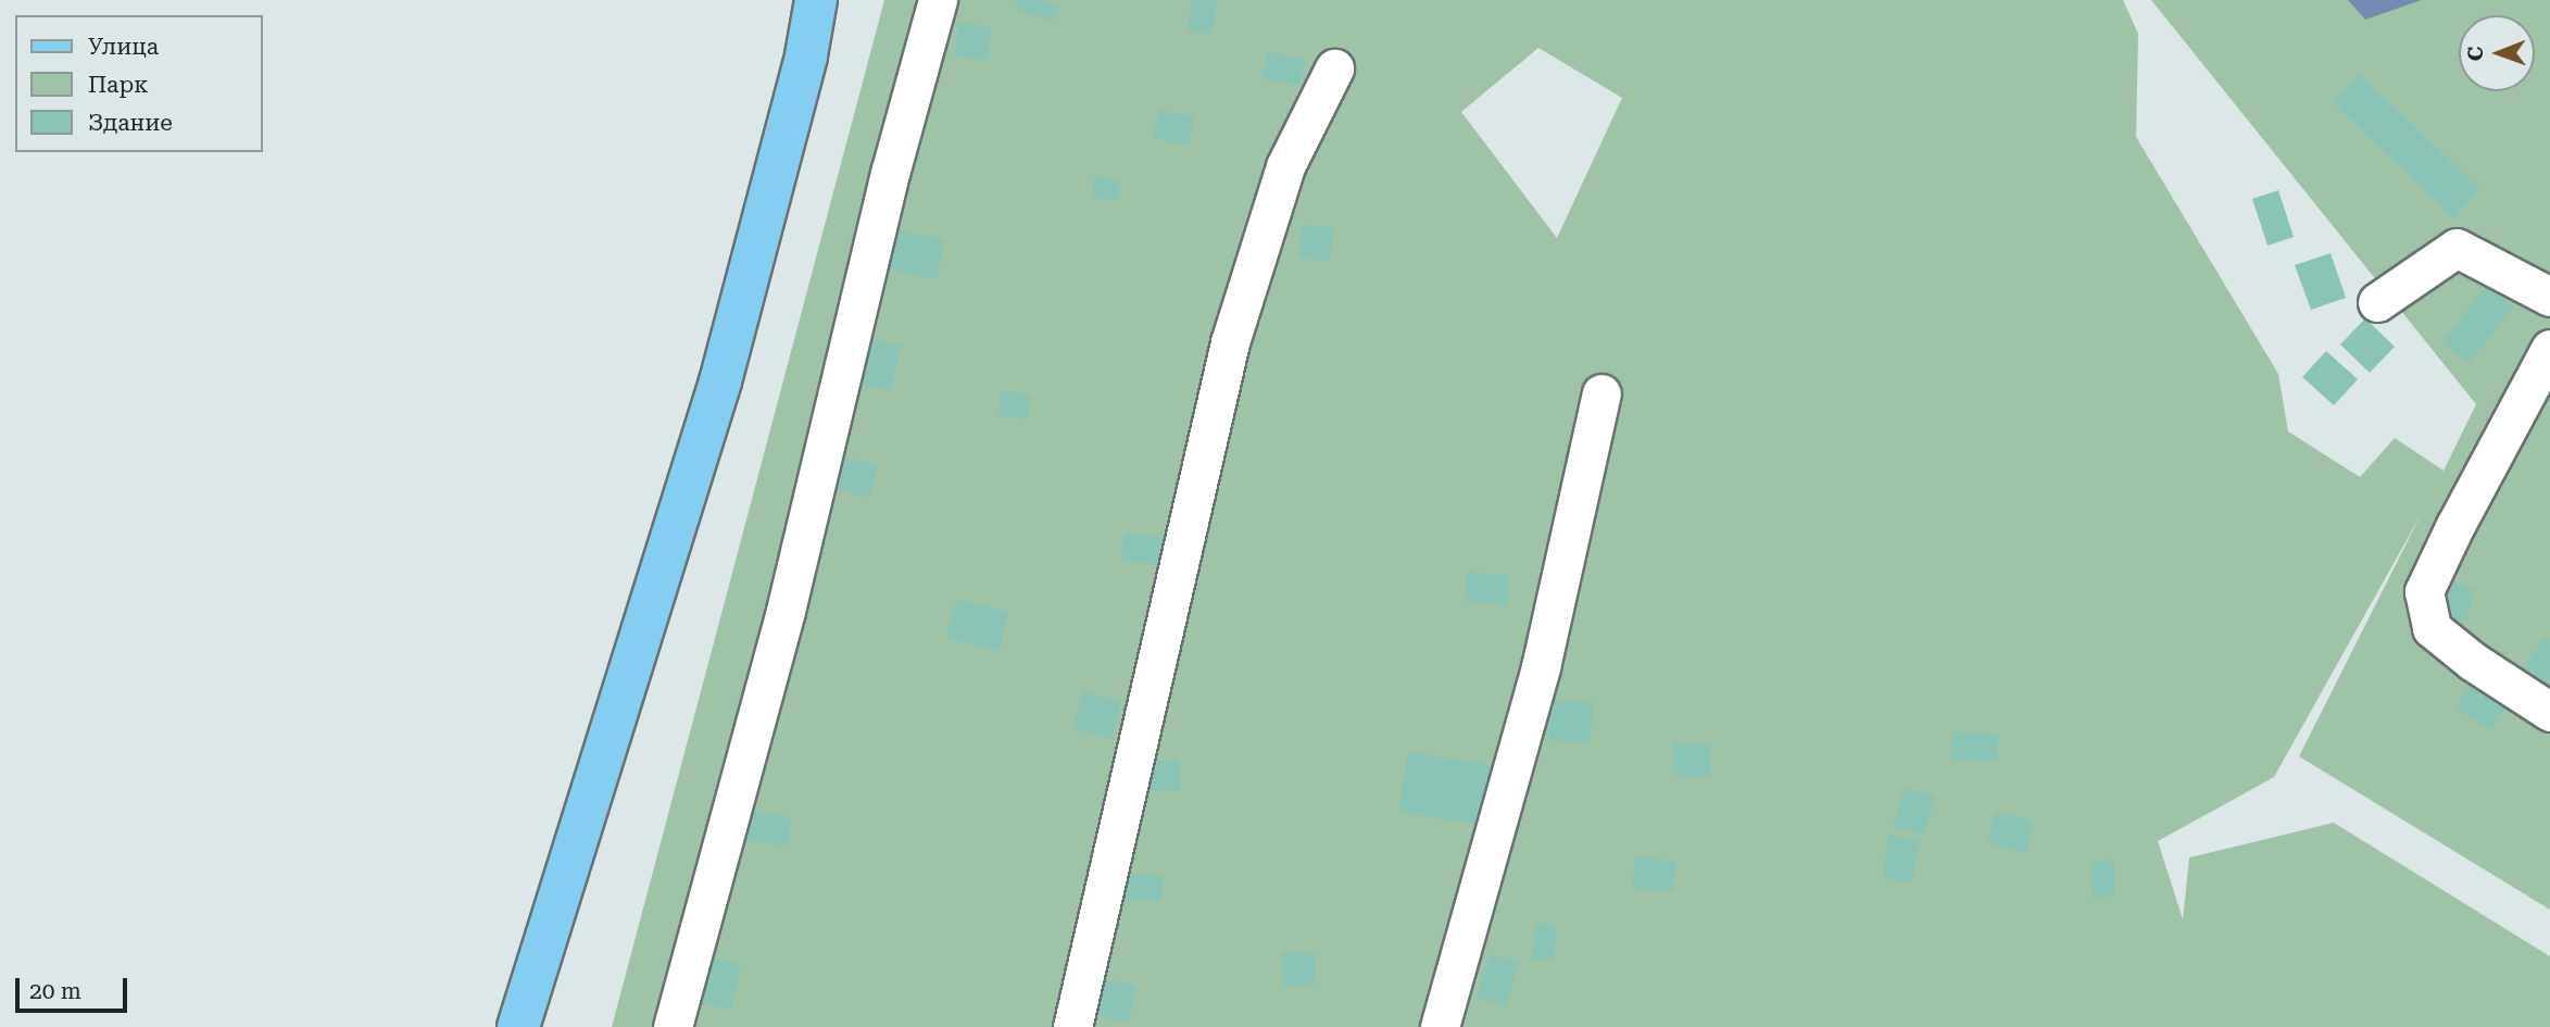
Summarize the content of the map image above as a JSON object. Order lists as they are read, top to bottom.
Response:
{
  "legend": ["Улица", "Парк", "Здание"],
  "scale_bar": "20 m",
  "north": "left"
}
